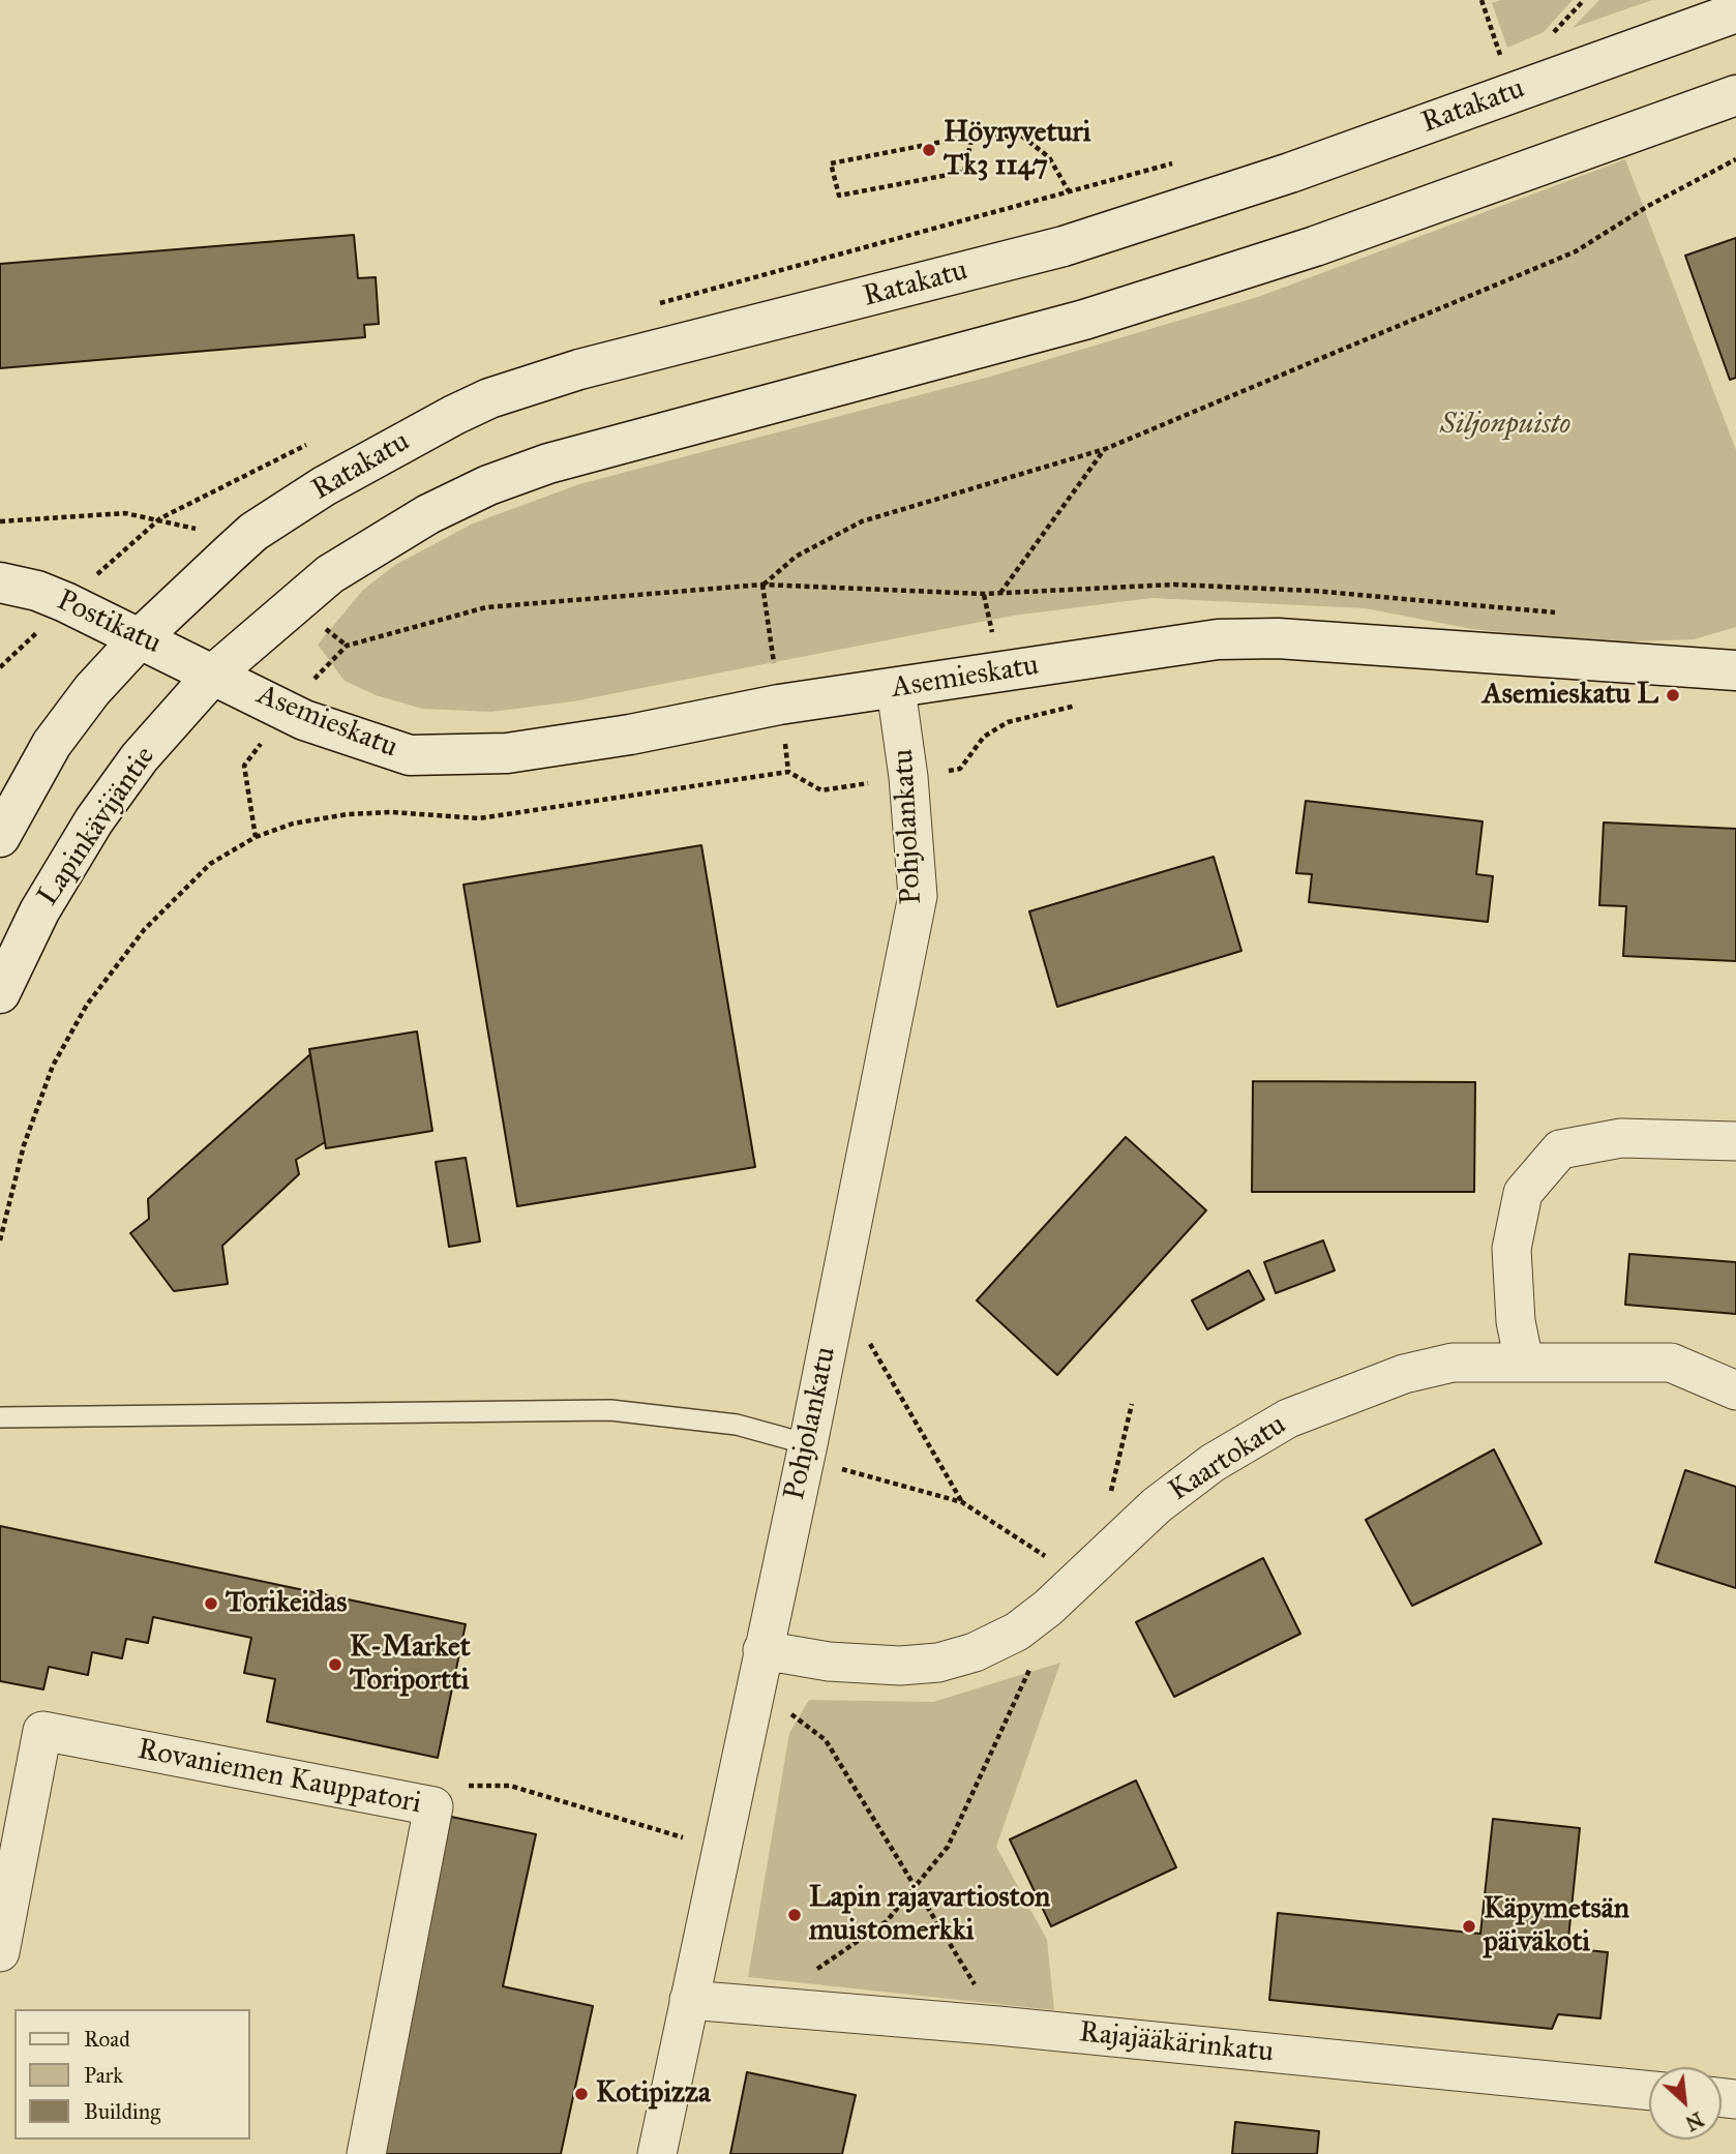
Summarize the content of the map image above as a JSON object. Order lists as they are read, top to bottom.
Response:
{
  "streets": {
    "main road": [
      "Ratakatu",
      "Postikatu",
      "Asemieskatu",
      "Lapinkävijäntie"
    ],
    "street": [
      "Pohjolankatu",
      "Kaartokatu",
      "Rovaniemen Kauppatori",
      "Rajajääkärinkatu"
    ]
  },
  "crossings": [
    ["Ratakatu", "Postikatu"],
    ["Postikatu", "Asemieskatu"],
    ["Postikatu", "Lapinkävijäntie"],
    ["Asemieskatu", "Lapinkävijäntie"],
    ["Asemieskatu", "Pohjolankatu"],
    ["Pohjolankatu", "Kaartokatu"],
    ["Pohjolankatu", "Rajajääkärinkatu"]
  ],
  "parks": ["Siljonpuisto"],
  "places": [
    "Höyryveturi Tk3 1147",
    "Asemieskatu L",
    "Torikeidas",
    "K-Market Toriportti",
    "Lapin rajavartioston muistomerkki",
    "Käpymetsän päiväkoti",
    "Kotipizza"
  ],
  "legend": ["Road", "Park", "Building"],
  "north": "bottom right"
}
